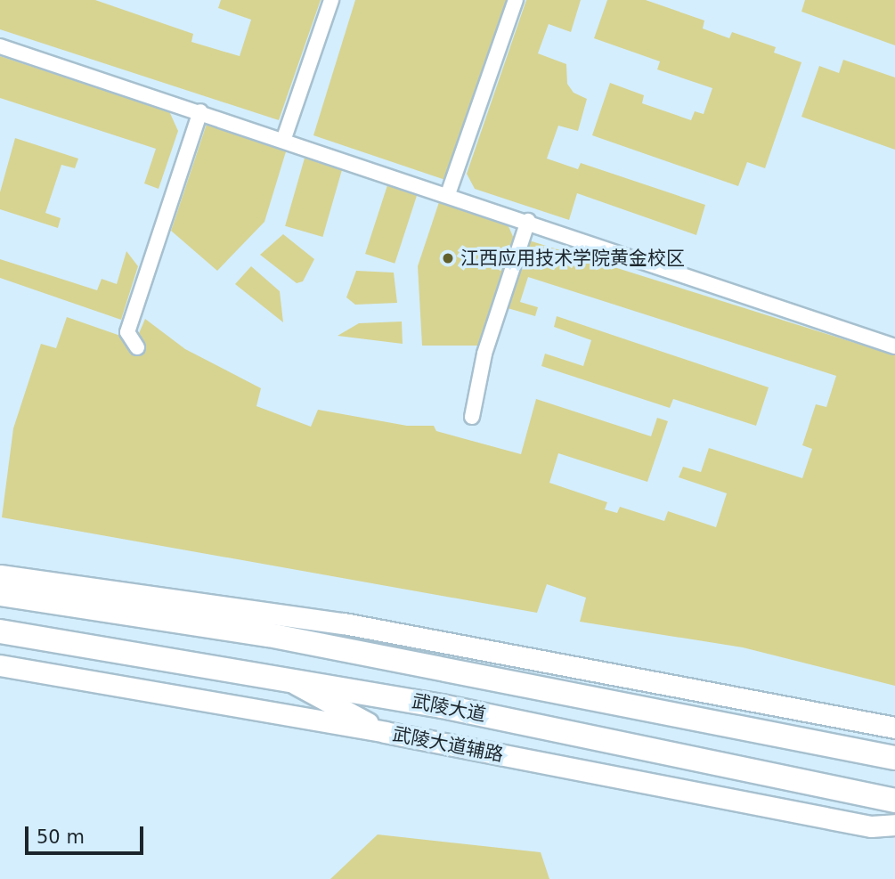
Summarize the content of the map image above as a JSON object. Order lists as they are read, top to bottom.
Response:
{
  "streets": {
    "main road": ["武陵大道"],
    "street": ["武陵大道辅路"]
  },
  "places": ["江西应用技术学院黄金校区"],
  "scale_bar": "50 m"
}
